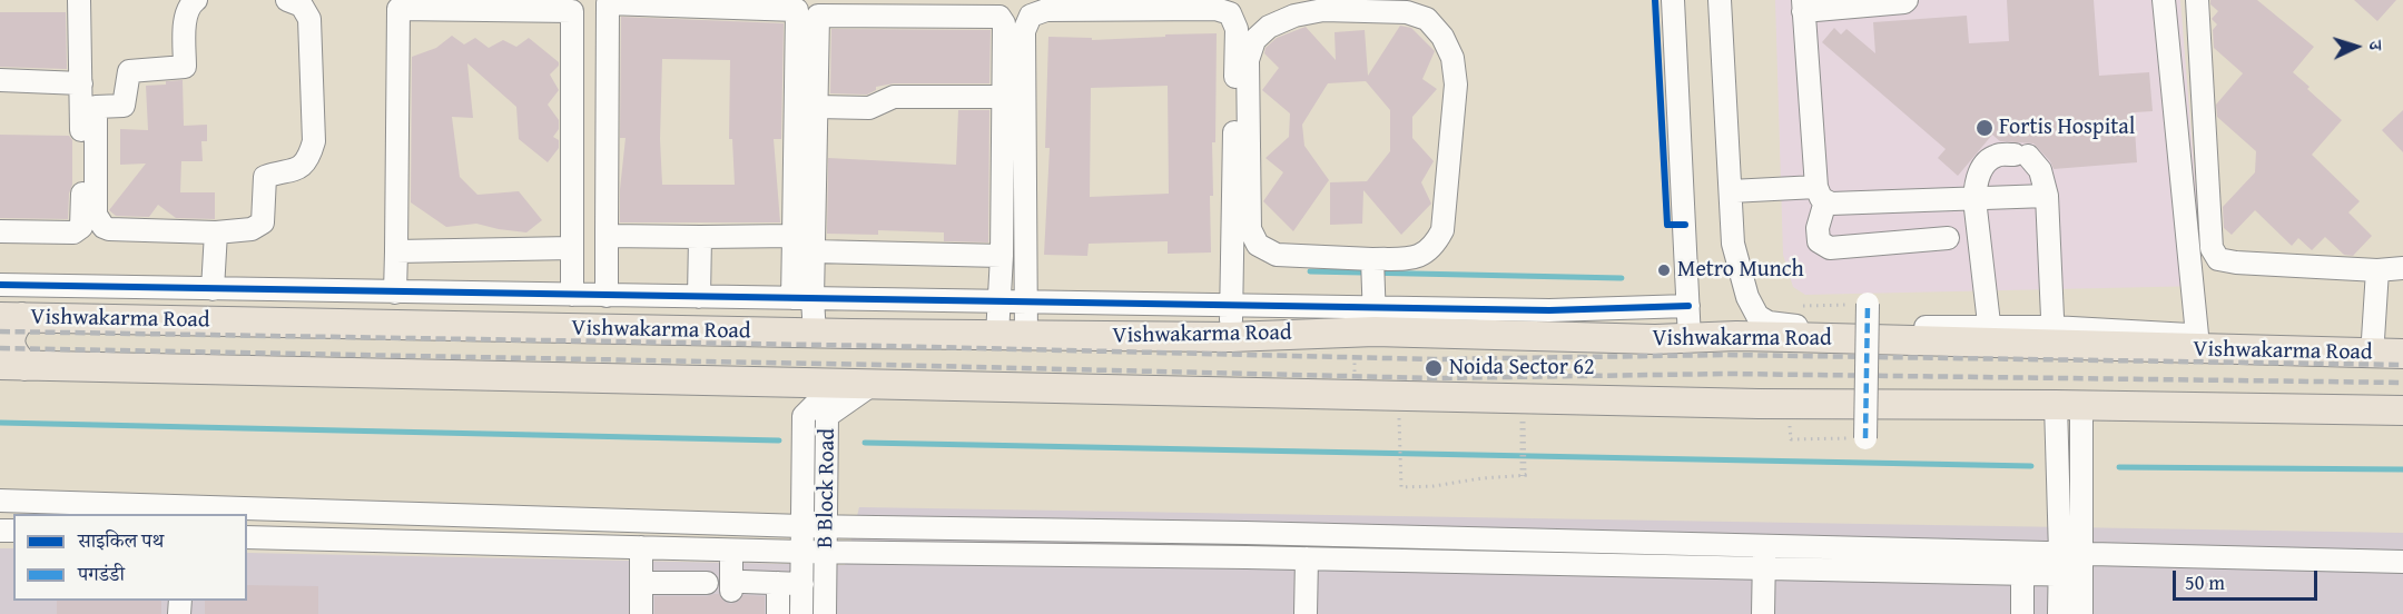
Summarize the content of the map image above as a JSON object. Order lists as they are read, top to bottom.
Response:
{
  "streets": {
    "main road": ["Vishwakarma Road"],
    "street": ["B Block Road"]
  },
  "places": ["Fortis Hospital", "Metro Munch", "Noida Sector 62"],
  "legend": ["साइकिल पथ", "पगडंडी"],
  "scale_bar": "50 m",
  "north": "right"
}
